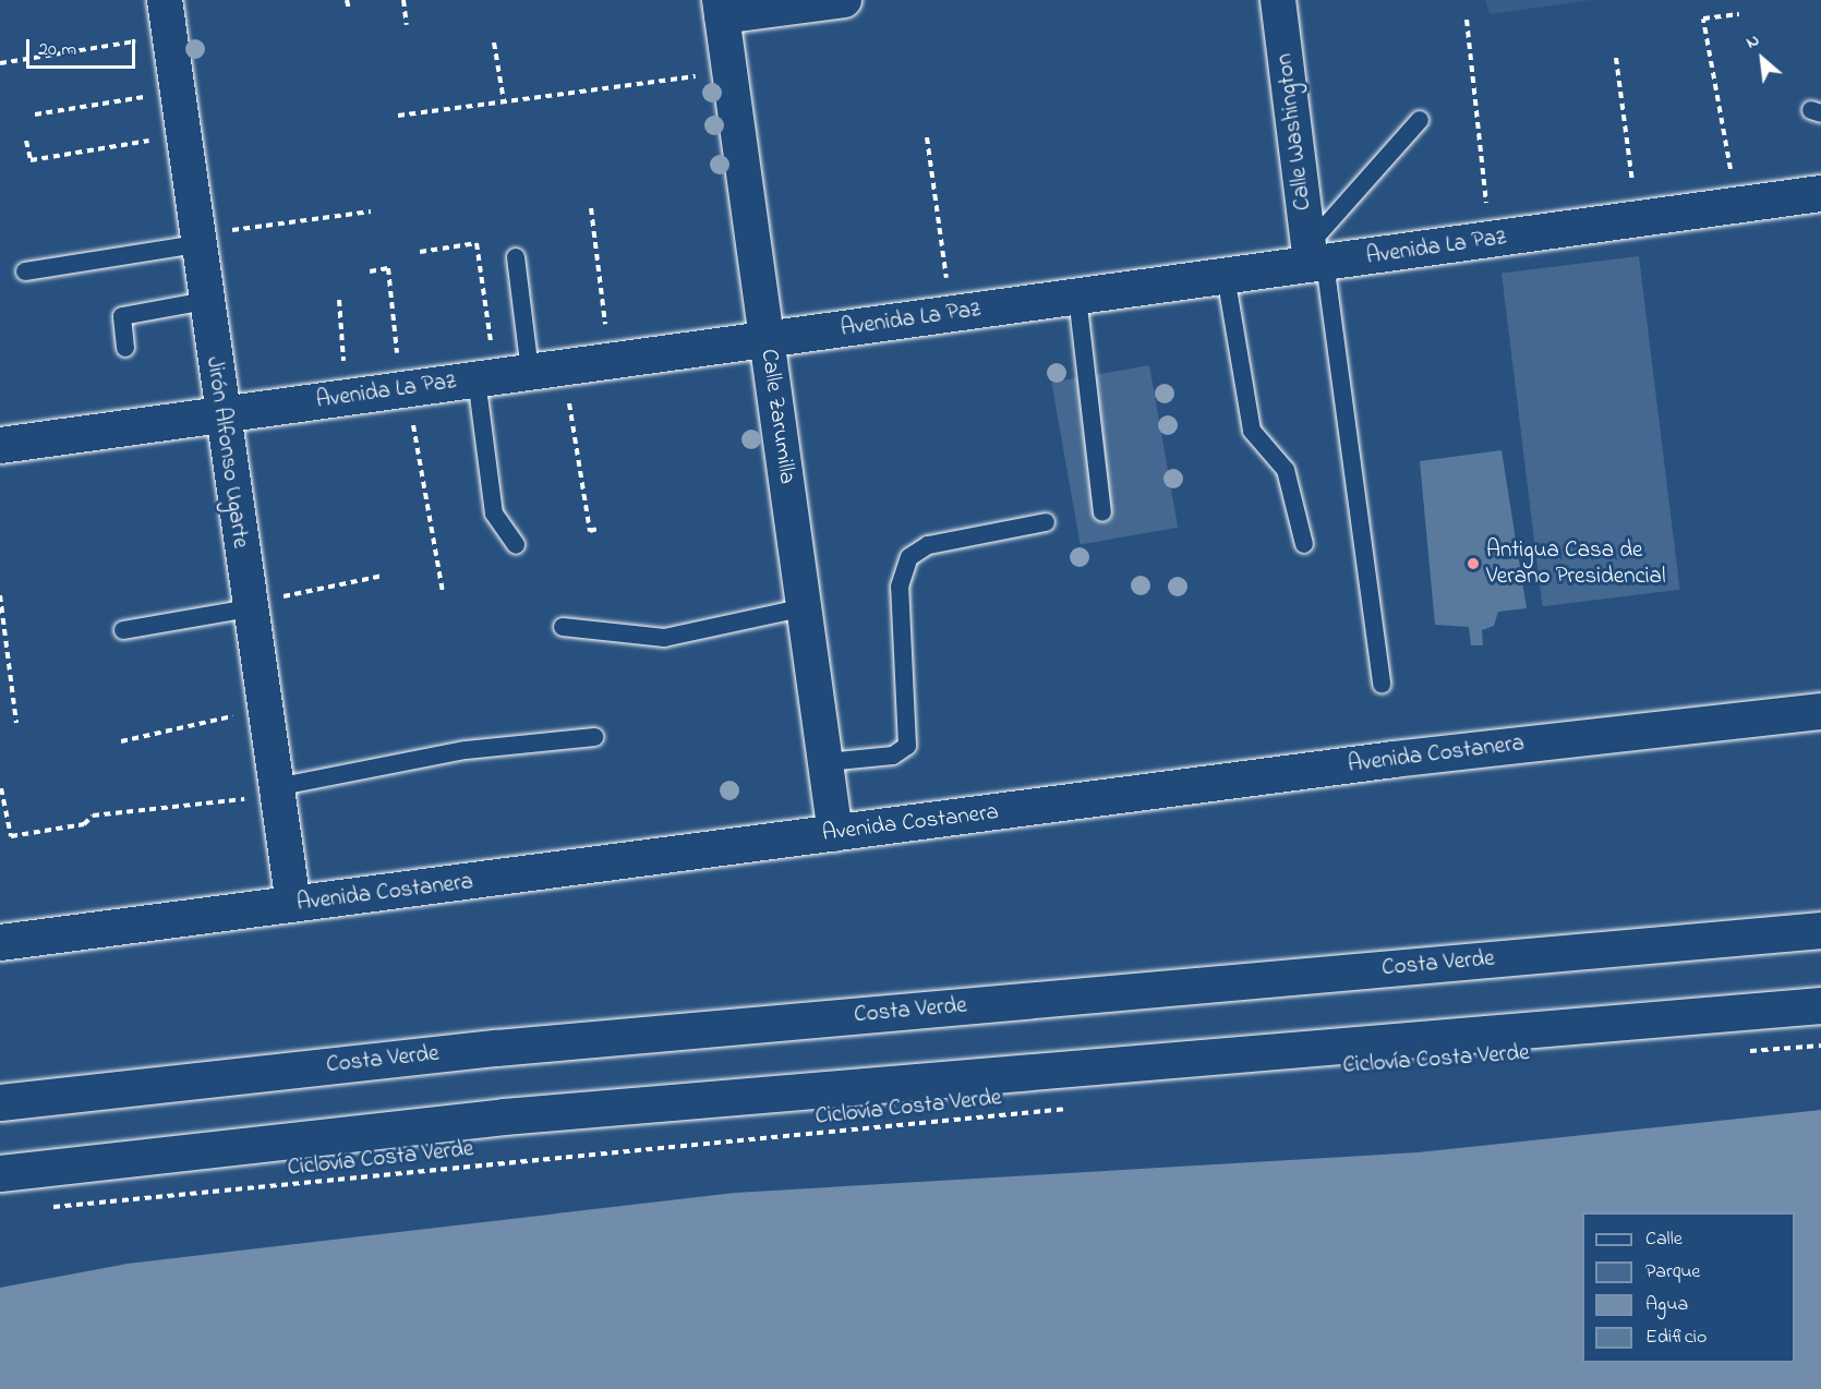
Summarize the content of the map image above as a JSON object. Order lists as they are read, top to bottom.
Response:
{
  "streets": {
    "main road": ["Avenida La Paz", "Avenida Costanera", "Costa Verde"],
    "street": ["Calle Washington", "Calle Zarumilla", "Jirón Alfonso Ugarte"],
    "path": ["Ciclovía Costa Verde"]
  },
  "crossings": [
    ["Calle Washington", "Avenida La Paz"],
    ["Avenida La Paz", "Calle Zarumilla"],
    ["Avenida La Paz", "Jirón Alfonso Ugarte"],
    ["Calle Zarumilla", "Avenida Costanera"],
    ["Jirón Alfonso Ugarte", "Avenida Costanera"]
  ],
  "places": ["Antigua Casa de Verano Presidencial"],
  "legend": [
    "Calle",
    "Parque",
    "Agua",
    "Edificio"
  ],
  "scale_bar": "20 m",
  "north": "top left"
}
